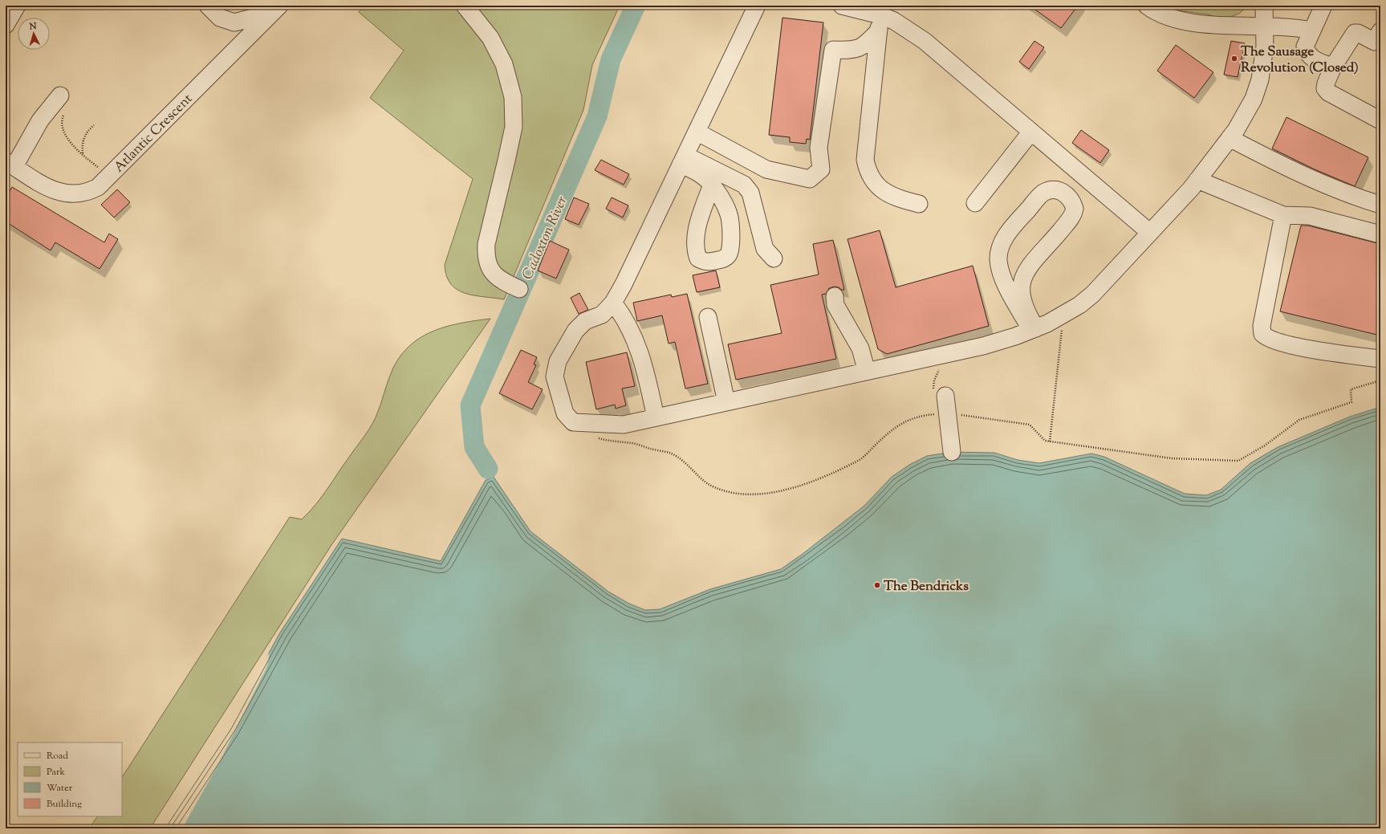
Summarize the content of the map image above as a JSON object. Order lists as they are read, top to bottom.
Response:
{
  "streets": {
    "street": ["Atlantic Crescent"]
  },
  "water": ["Cadoxton River"],
  "places": ["The Sausage Revolution (Closed)", "The Bendricks"],
  "legend": [
    "Road",
    "Park",
    "Water",
    "Building"
  ],
  "north": "top"
}
